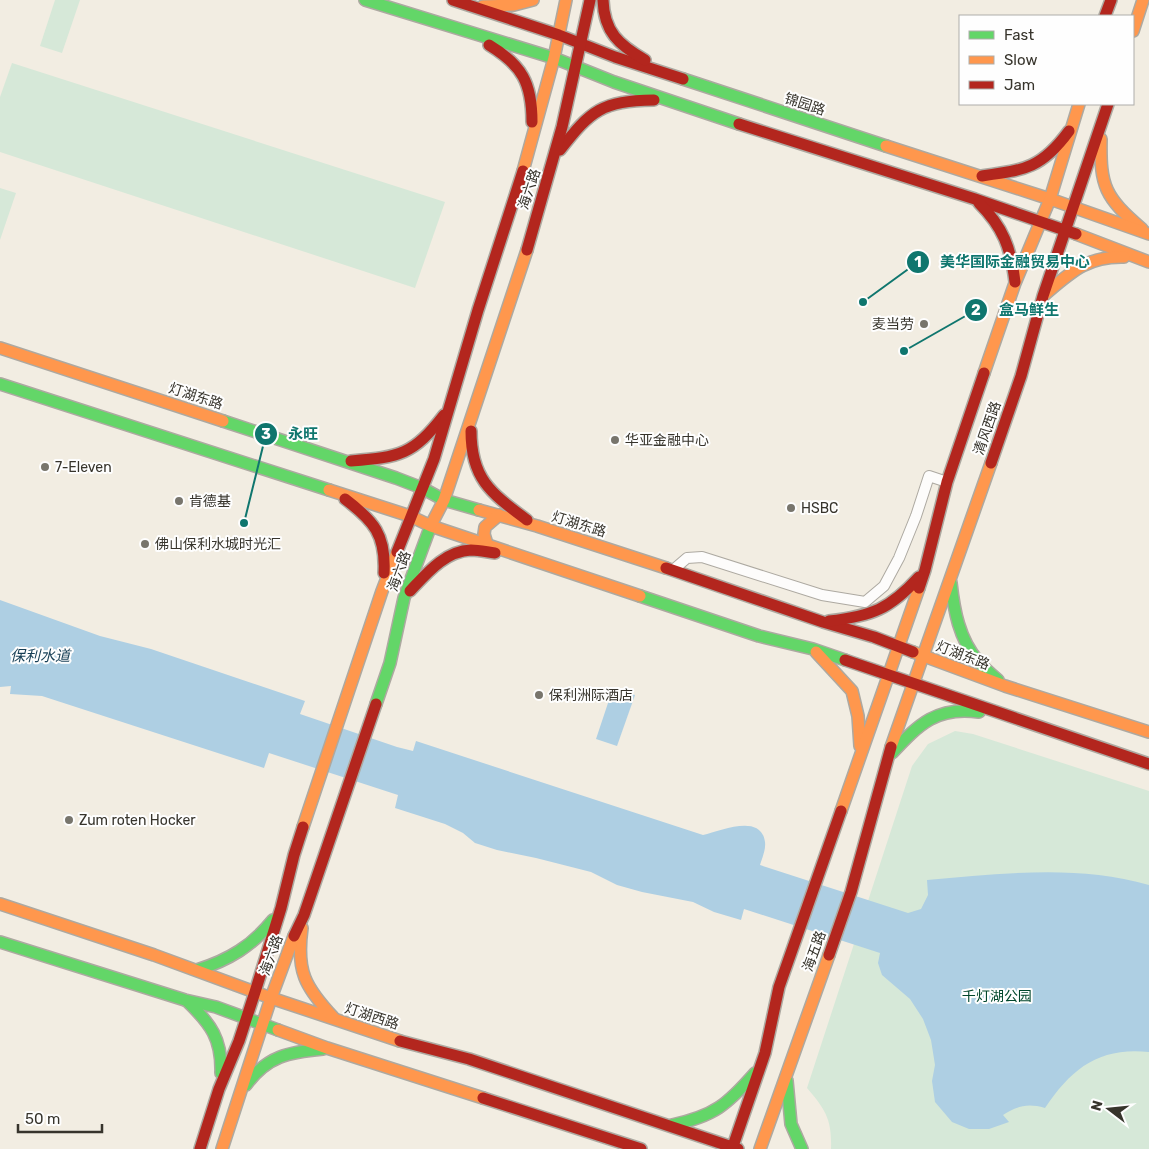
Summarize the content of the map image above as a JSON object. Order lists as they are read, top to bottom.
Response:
{
  "streets": {
    "main road": [
      "锦园路",
      "海六路",
      "灯湖东路",
      "清风西路",
      "海五路",
      "灯湖西路"
    ]
  },
  "crossings": [
    ["锦园路", "海六路"],
    ["锦园路", "清风西路"],
    ["海六路", "灯湖东路"],
    ["海六路", "灯湖西路"],
    ["灯湖东路", "清风西路"],
    ["清风西路", "海五路"],
    ["清风西路", "灯湖西路"]
  ],
  "water": ["保利水道"],
  "parks": ["千灯湖公园"],
  "places": [
    "美华国际金融贸易中心",
    "麦当劳",
    "盒马鲜生",
    "华亚金融中心",
    "7-Eleven",
    "肯德基",
    "HSBC",
    "永旺",
    "佛山保利水城时光汇",
    "保利洲际酒店",
    "Zum roten Hocker"
  ],
  "legend": ["Fast", "Slow", "Jam"],
  "scale_bar": "50 m",
  "north": "left"
}
